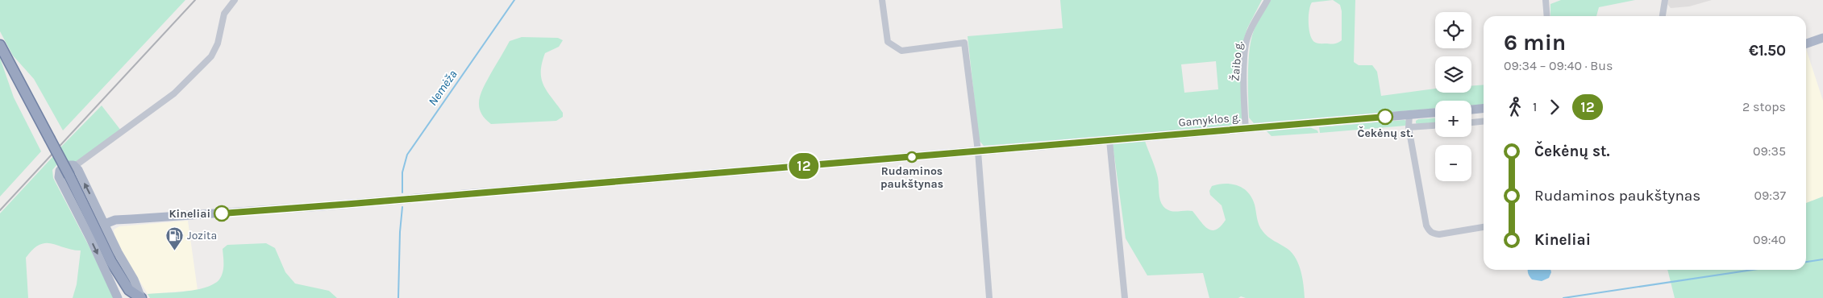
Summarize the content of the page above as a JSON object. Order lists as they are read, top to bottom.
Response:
{
  "streets": {
    "main road": ["Gamyklos g."],
    "street": ["Žaibo g."]
  },
  "crossings": [
    ["Žaibo g.", "Gamyklos g."]
  ],
  "water": ["Nemėža"],
  "places": {
    "other": ["Čekėnų st.", "Rudaminos paukštynas", "Kineliai"],
    "fuel station": ["Jozita"]
  },
  "lines": ["bus line 12"],
  "page": {
    "on_map": "12",
    "map_buttons": ["+", "−"],
    "heading": ["6 min", "09:34 – 09:40 · Bus", "€1.50"],
    "legs": ["1", "12", "2 stops"],
    "list": [
      {
        "name": "Čekėnų st.",
        "value": "09:35"
      },
      {
        "name": "Rudaminos paukštynas",
        "value": "09:37"
      },
      {
        "name": "Kineliai",
        "value": "09:40"
      }
    ]
  }
}
